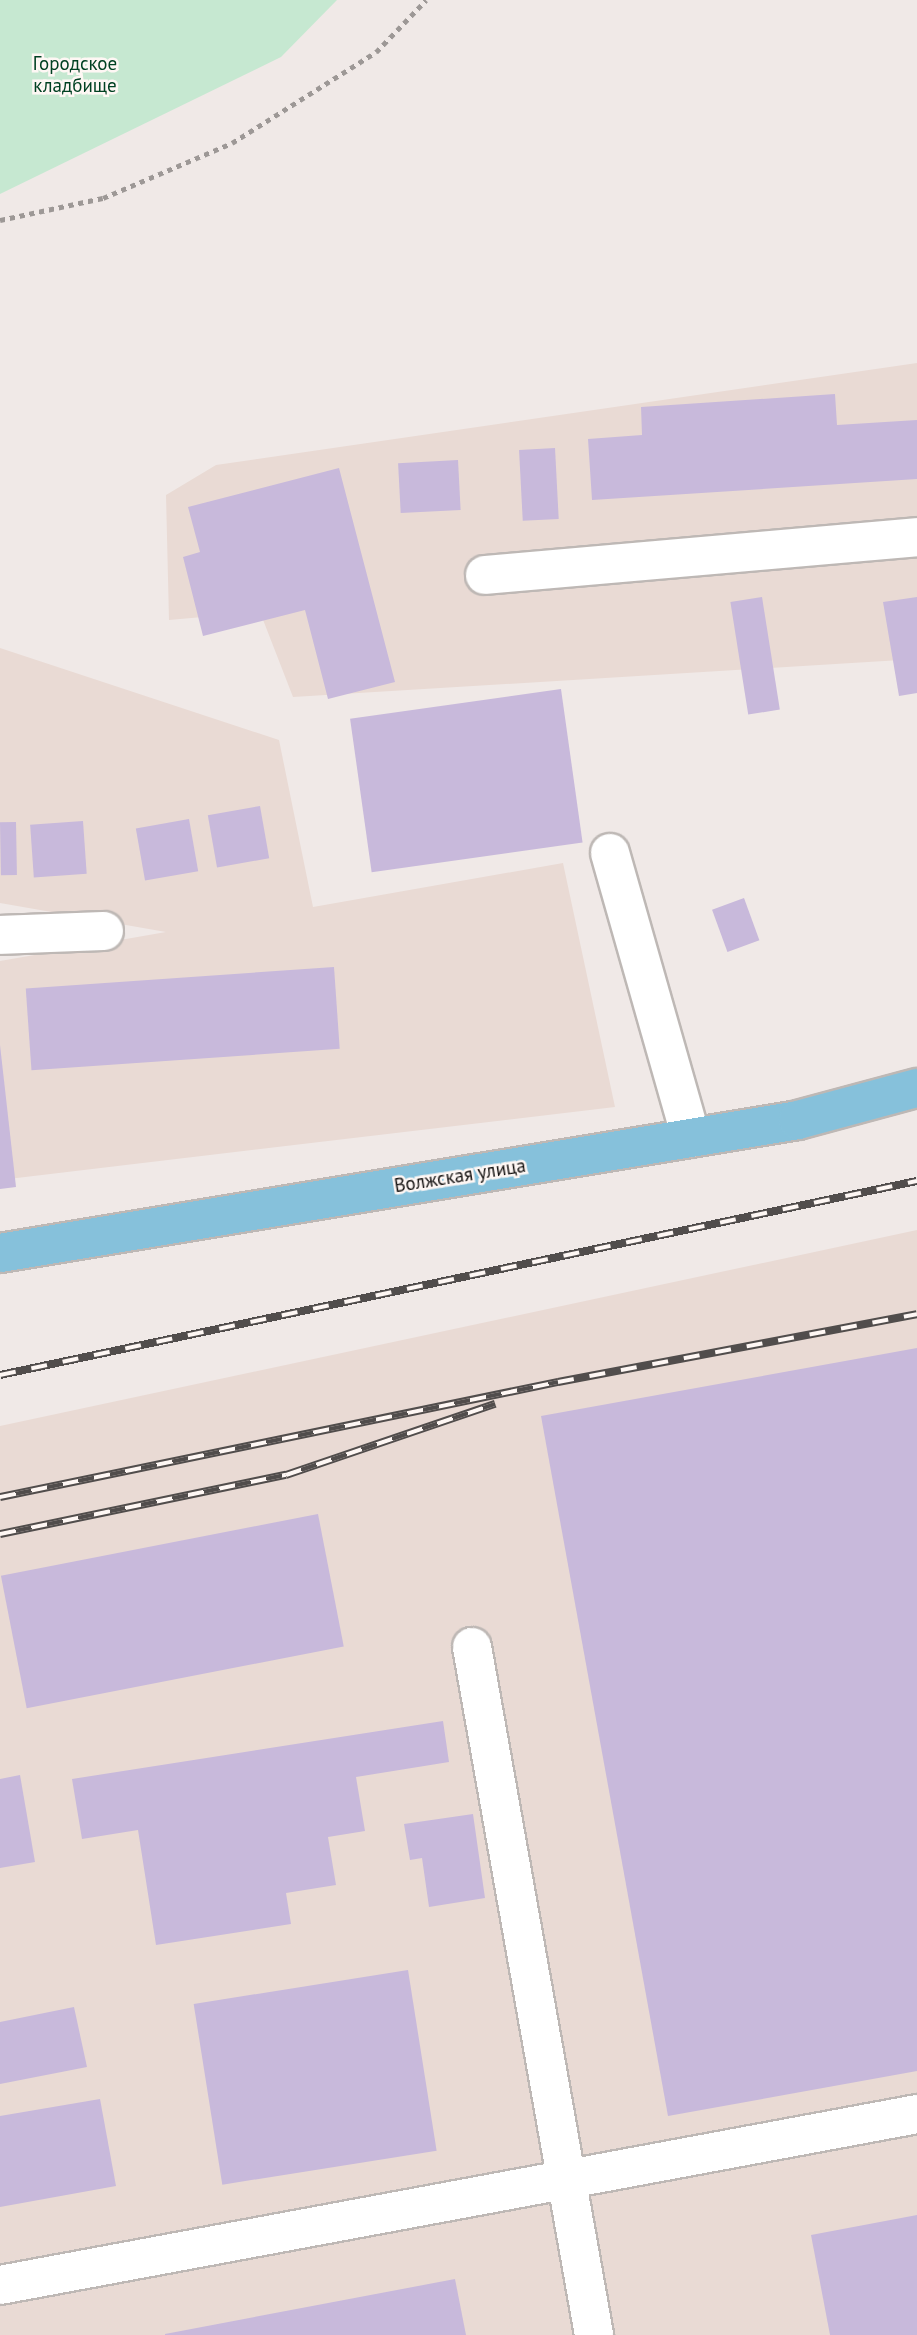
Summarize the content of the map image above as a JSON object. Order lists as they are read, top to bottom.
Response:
{
  "streets": {
    "main road": ["Волжская улица"]
  },
  "parks": ["Городское кладбище"]
}
